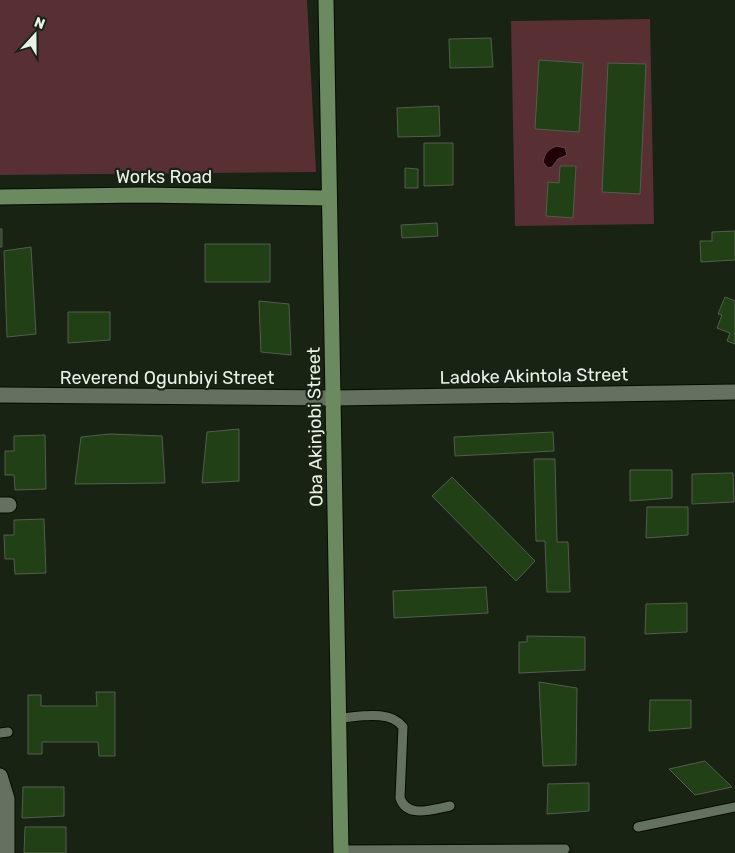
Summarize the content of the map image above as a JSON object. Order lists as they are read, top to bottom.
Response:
{
  "streets": {
    "street": [
      "Works Road",
      "Ladoke Akintola Street",
      "Reverend Ogunbiyi Street",
      "Oba Akinjobi Street"
    ]
  },
  "crossings": [
    ["Works Road", "Oba Akinjobi Street"],
    ["Ladoke Akintola Street", "Reverend Ogunbiyi Street"],
    ["Ladoke Akintola Street", "Oba Akinjobi Street"],
    ["Reverend Ogunbiyi Street", "Oba Akinjobi Street"]
  ],
  "north": "top"
}
